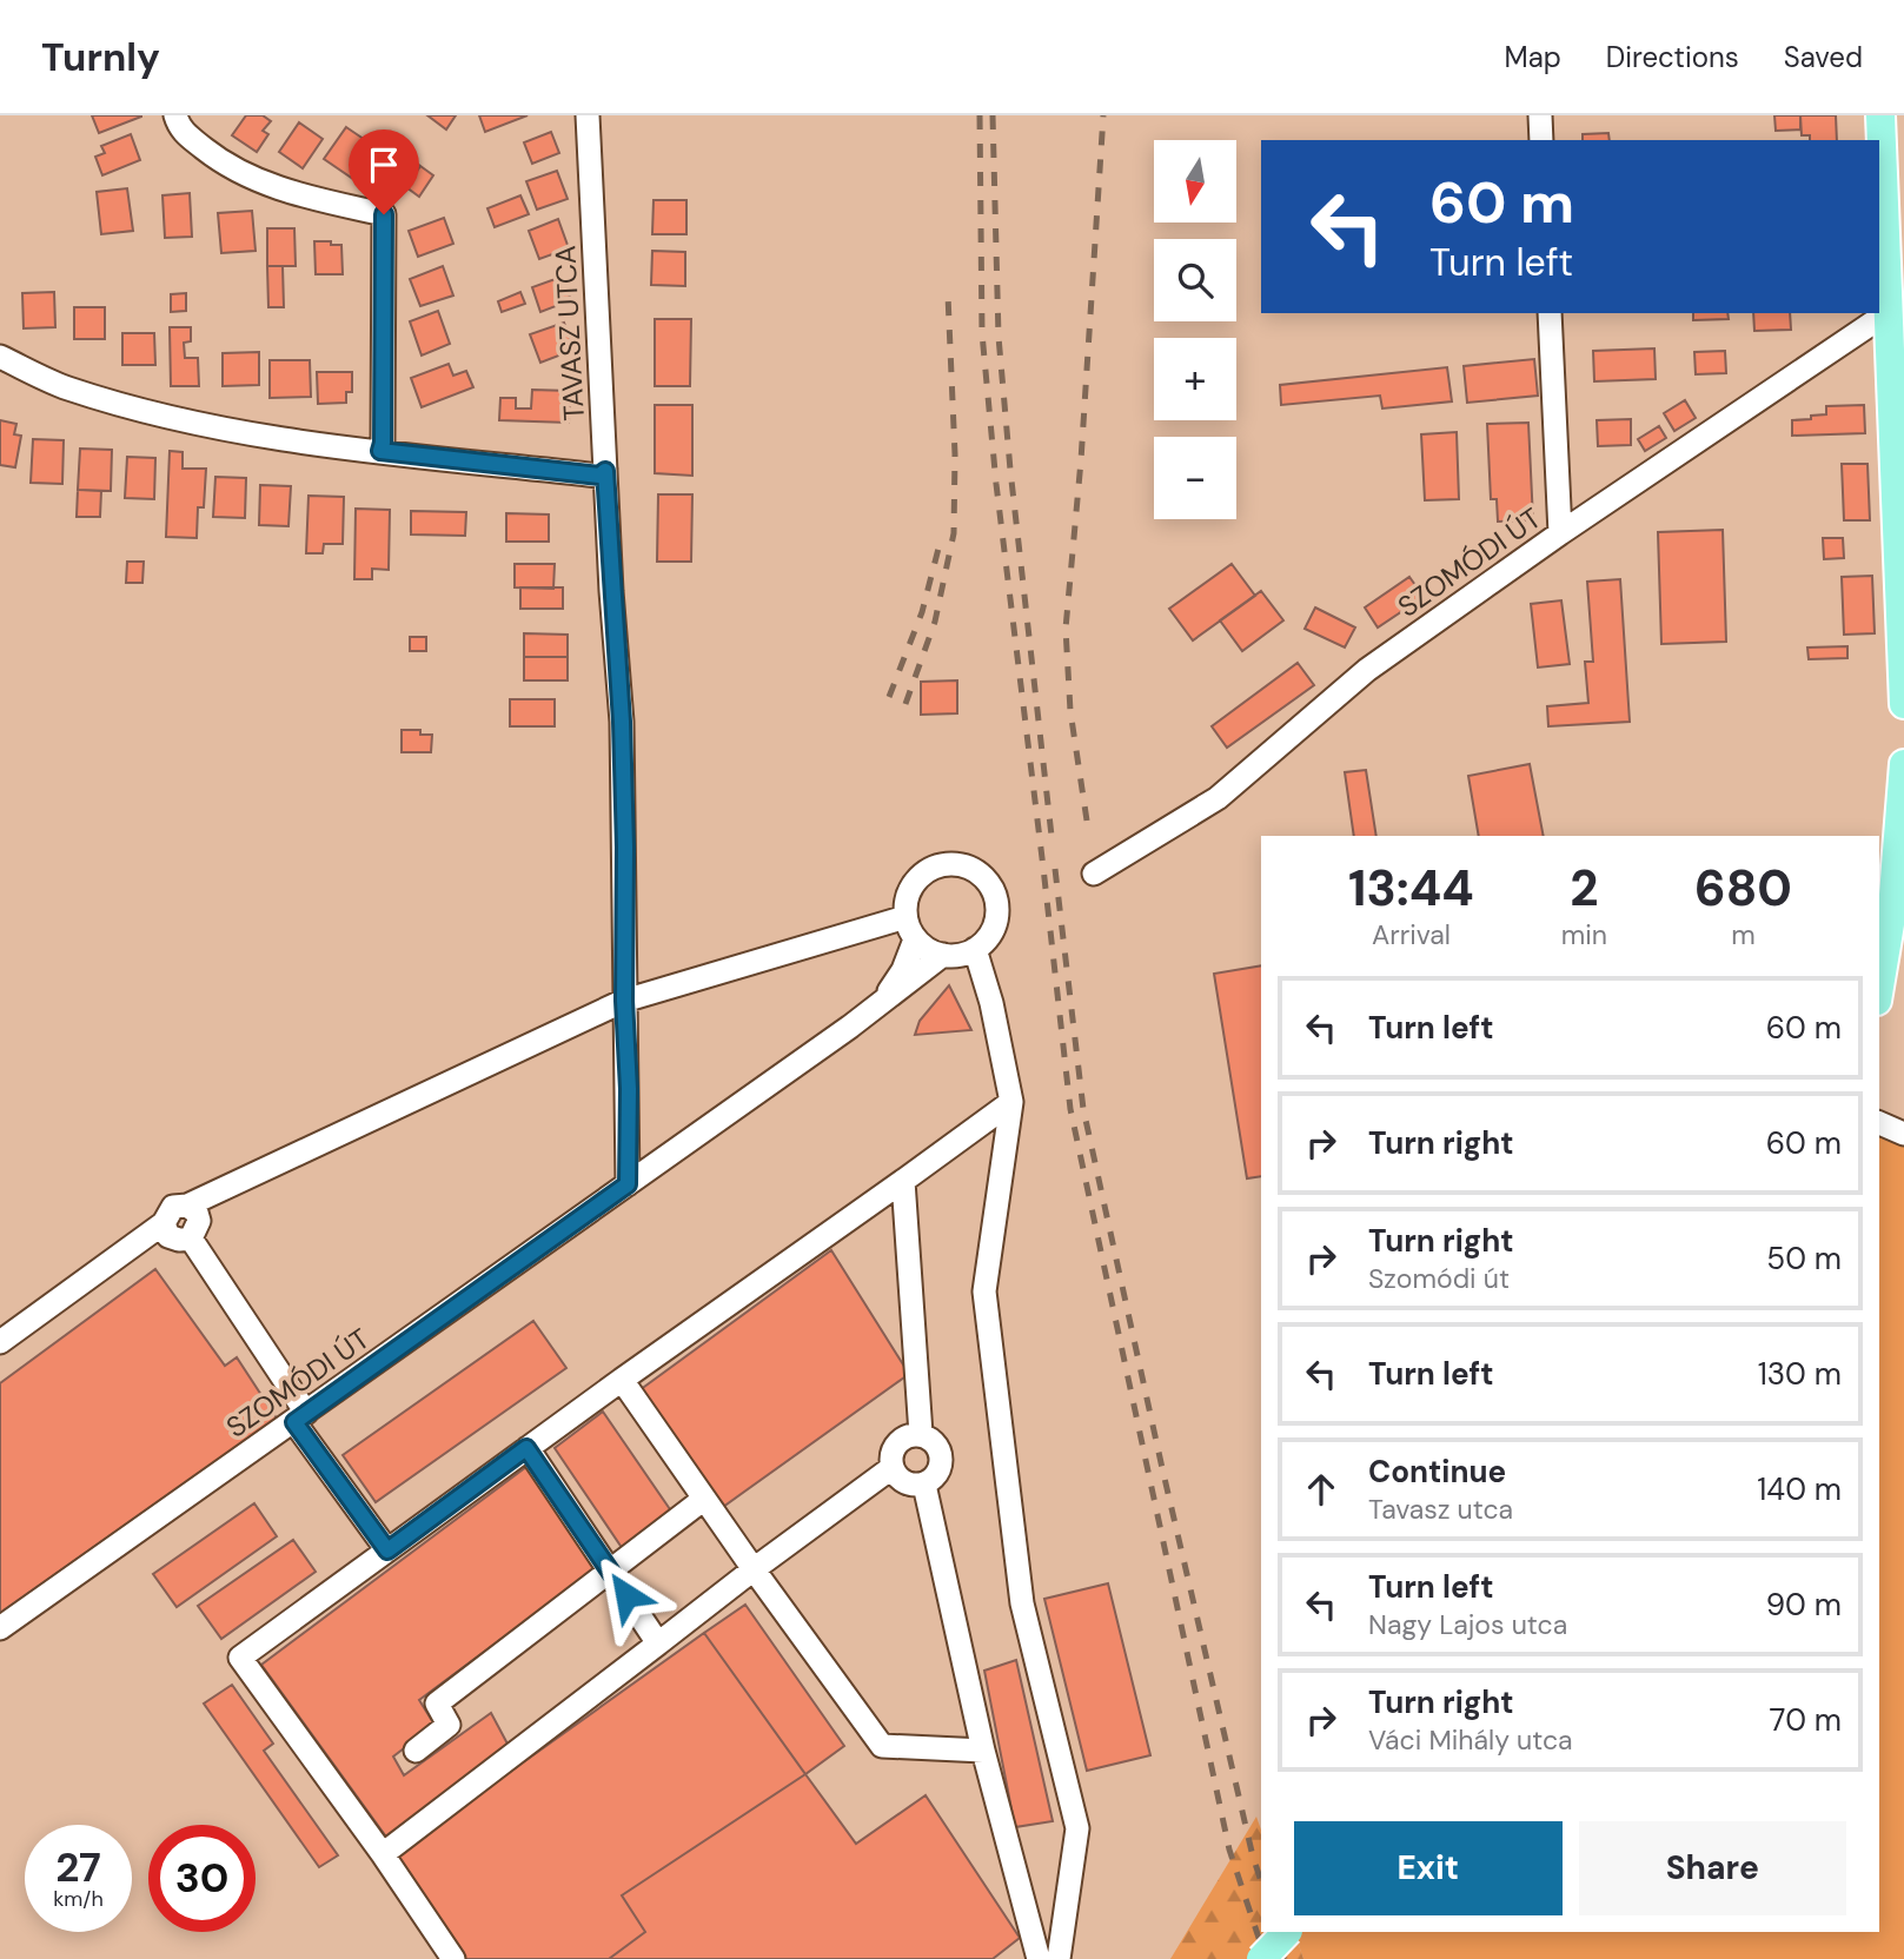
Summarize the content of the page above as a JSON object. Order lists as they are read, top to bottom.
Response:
{
  "streets": {
    "street": ["TAVASZ UTCA", "SZOMÓDI ÚT"]
  },
  "crossings": [
    ["TAVASZ UTCA", "SZOMÓDI ÚT"]
  ],
  "north": "bottom",
  "page": {
    "header": "Turnly",
    "nav": ["Map", "Directions", "Saved"],
    "map_buttons": ["+", "−"],
    "turn": ["60 m", "Turn left"],
    "eta": [
      "13:44",
      "Arrival",
      "2",
      "min",
      "680",
      "m"
    ],
    "list": [
      {
        "name": "Turn left",
        "value": "60 m"
      },
      {
        "name": "Turn right",
        "value": "60 m"
      },
      {
        "name": "Turn right",
        "note": "Szomódi út",
        "value": "50 m"
      },
      {
        "name": "Turn left",
        "value": "130 m"
      },
      {
        "name": "Continue",
        "note": "Tavasz utca",
        "value": "140 m"
      },
      {
        "name": "Turn left",
        "note": "Nagy Lajos utca",
        "value": "90 m"
      },
      {
        "name": "Turn right",
        "note": "Váci Mihály utca",
        "value": "70 m"
      }
    ],
    "buttons": ["Exit", "Share"],
    "speed": "27 km/h",
    "limit": "30"
  }
}
